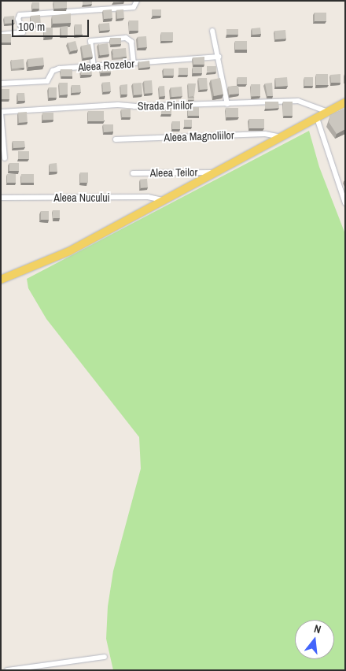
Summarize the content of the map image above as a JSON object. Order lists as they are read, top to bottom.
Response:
{
  "streets": {
    "street": [
      "Aleea Rozelor",
      "Strada Pinilor",
      "Aleea Magnoliilor",
      "Aleea Teilor",
      "Aleea Nucului"
    ]
  },
  "scale_bar": "100 m",
  "north": "top"
}
